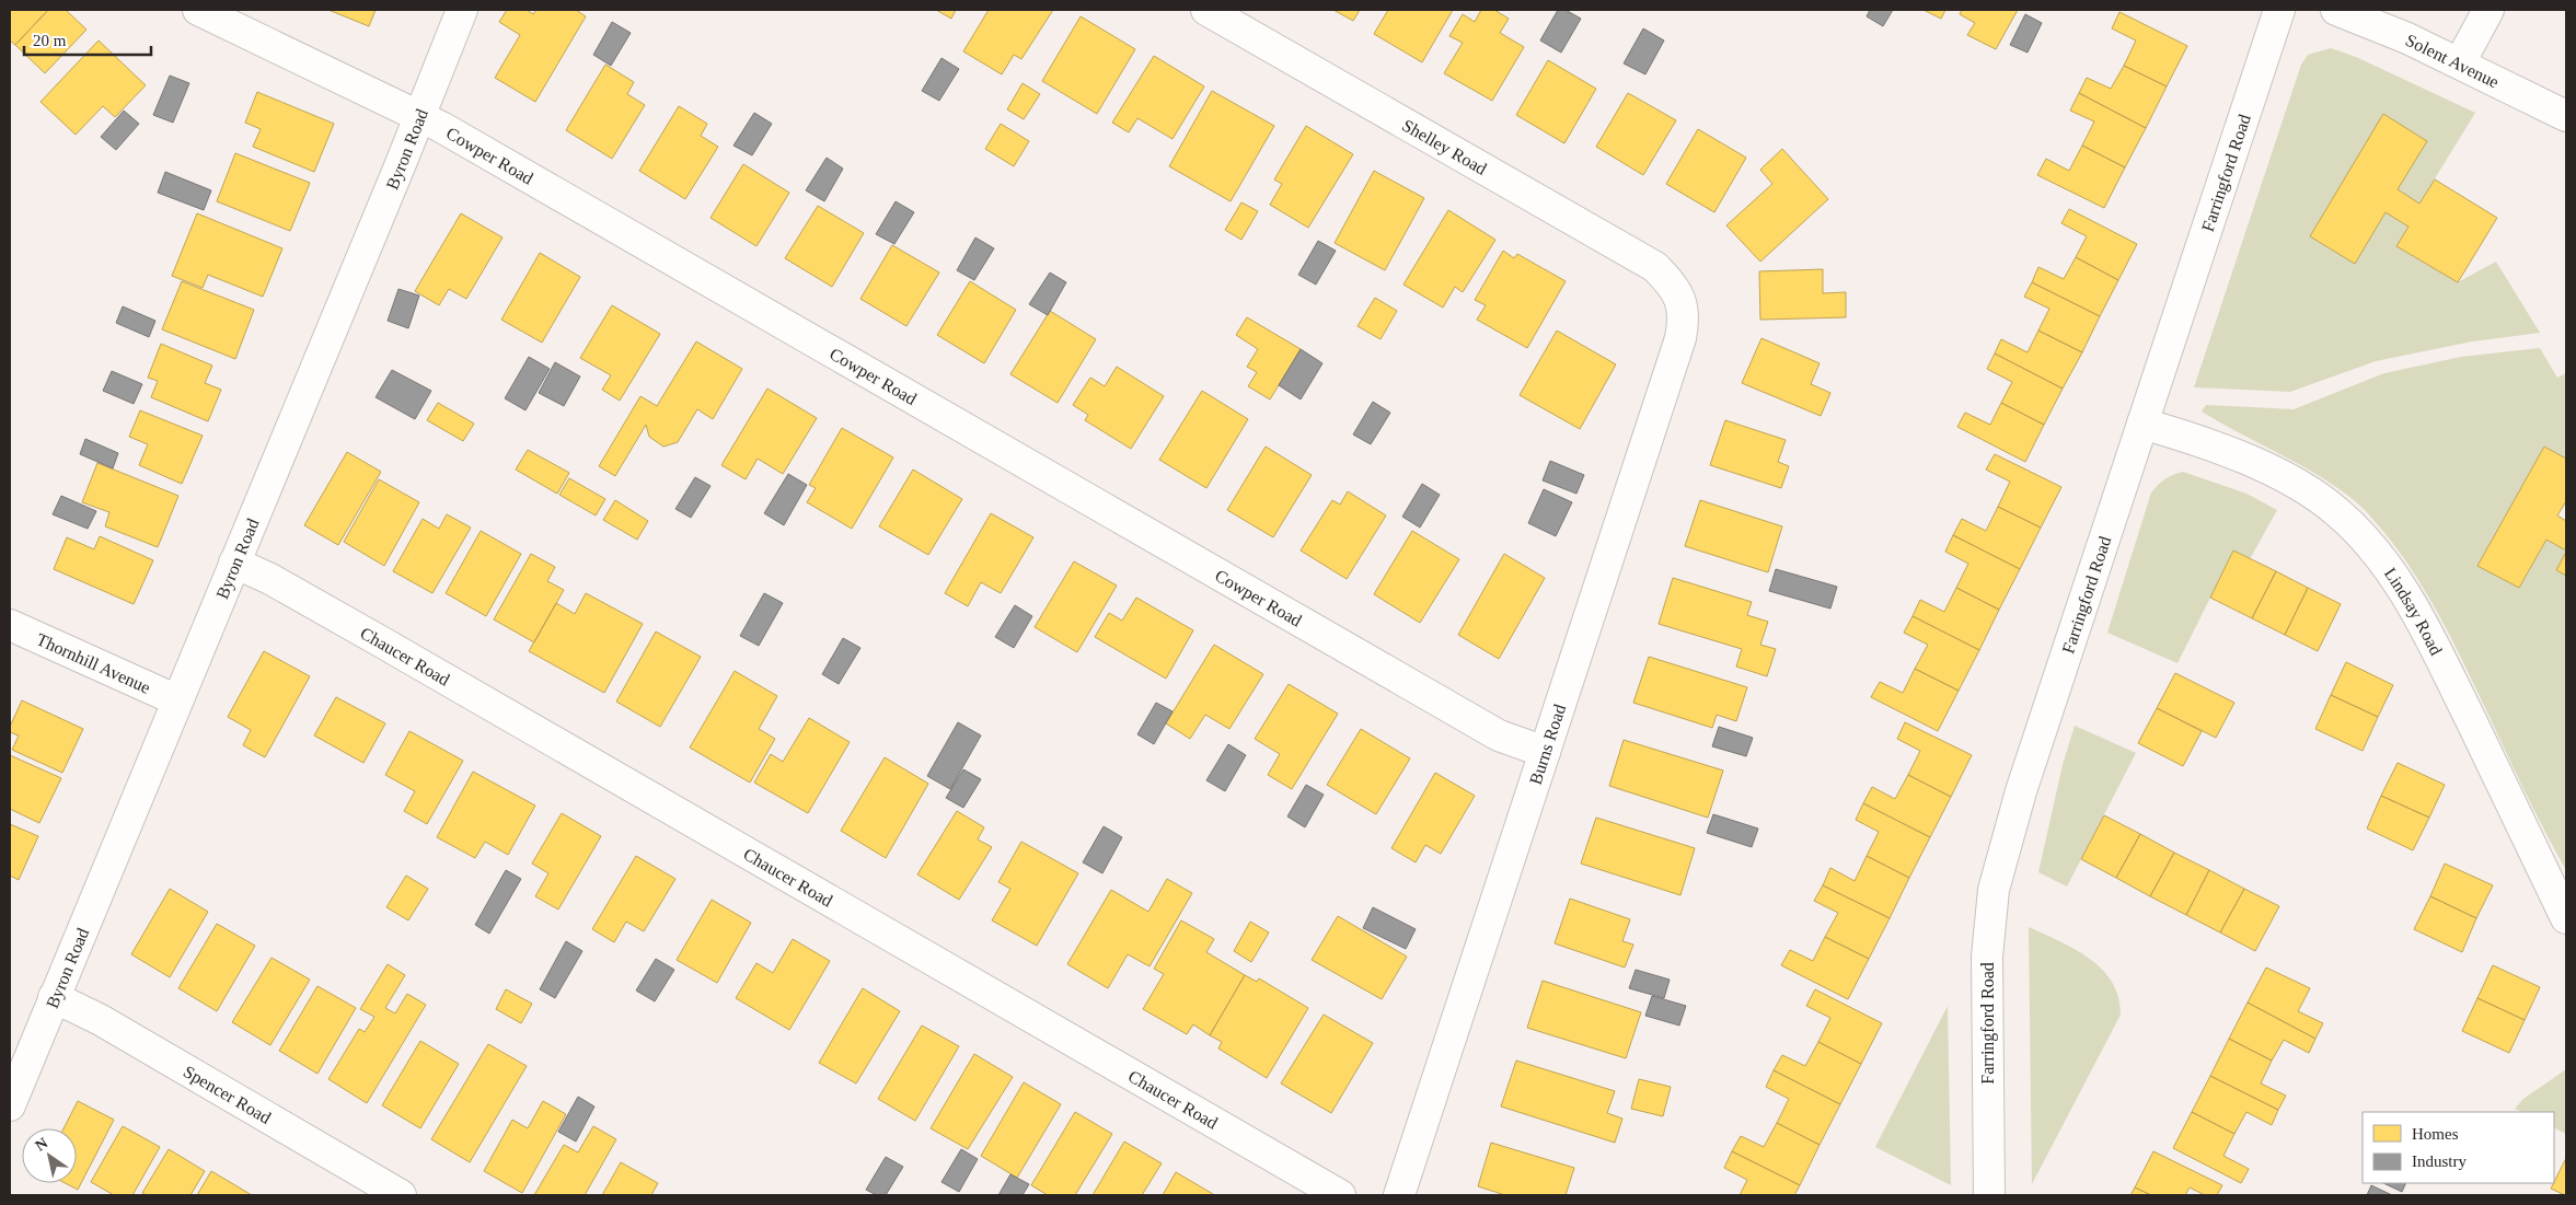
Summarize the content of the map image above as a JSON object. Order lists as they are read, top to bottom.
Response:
{
  "streets": {
    "street": [
      "Solent Avenue",
      "Shelley Road",
      "Byron Road",
      "Cowper Road",
      "Farringford Road",
      "Lindsay Road",
      "Chaucer Road",
      "Thornhill Avenue",
      "Burns Road",
      "Spencer Road"
    ]
  },
  "crossings": [
    ["Shelley Road", "Burns Road"],
    ["Byron Road", "Cowper Road"],
    ["Byron Road", "Chaucer Road"],
    ["Byron Road", "Thornhill Avenue"],
    ["Byron Road", "Spencer Road"],
    ["Cowper Road", "Burns Road"],
    ["Farringford Road", "Lindsay Road"]
  ],
  "legend": ["Homes", "Industry"],
  "scale_bar": "20 m",
  "north": "top left"
}
